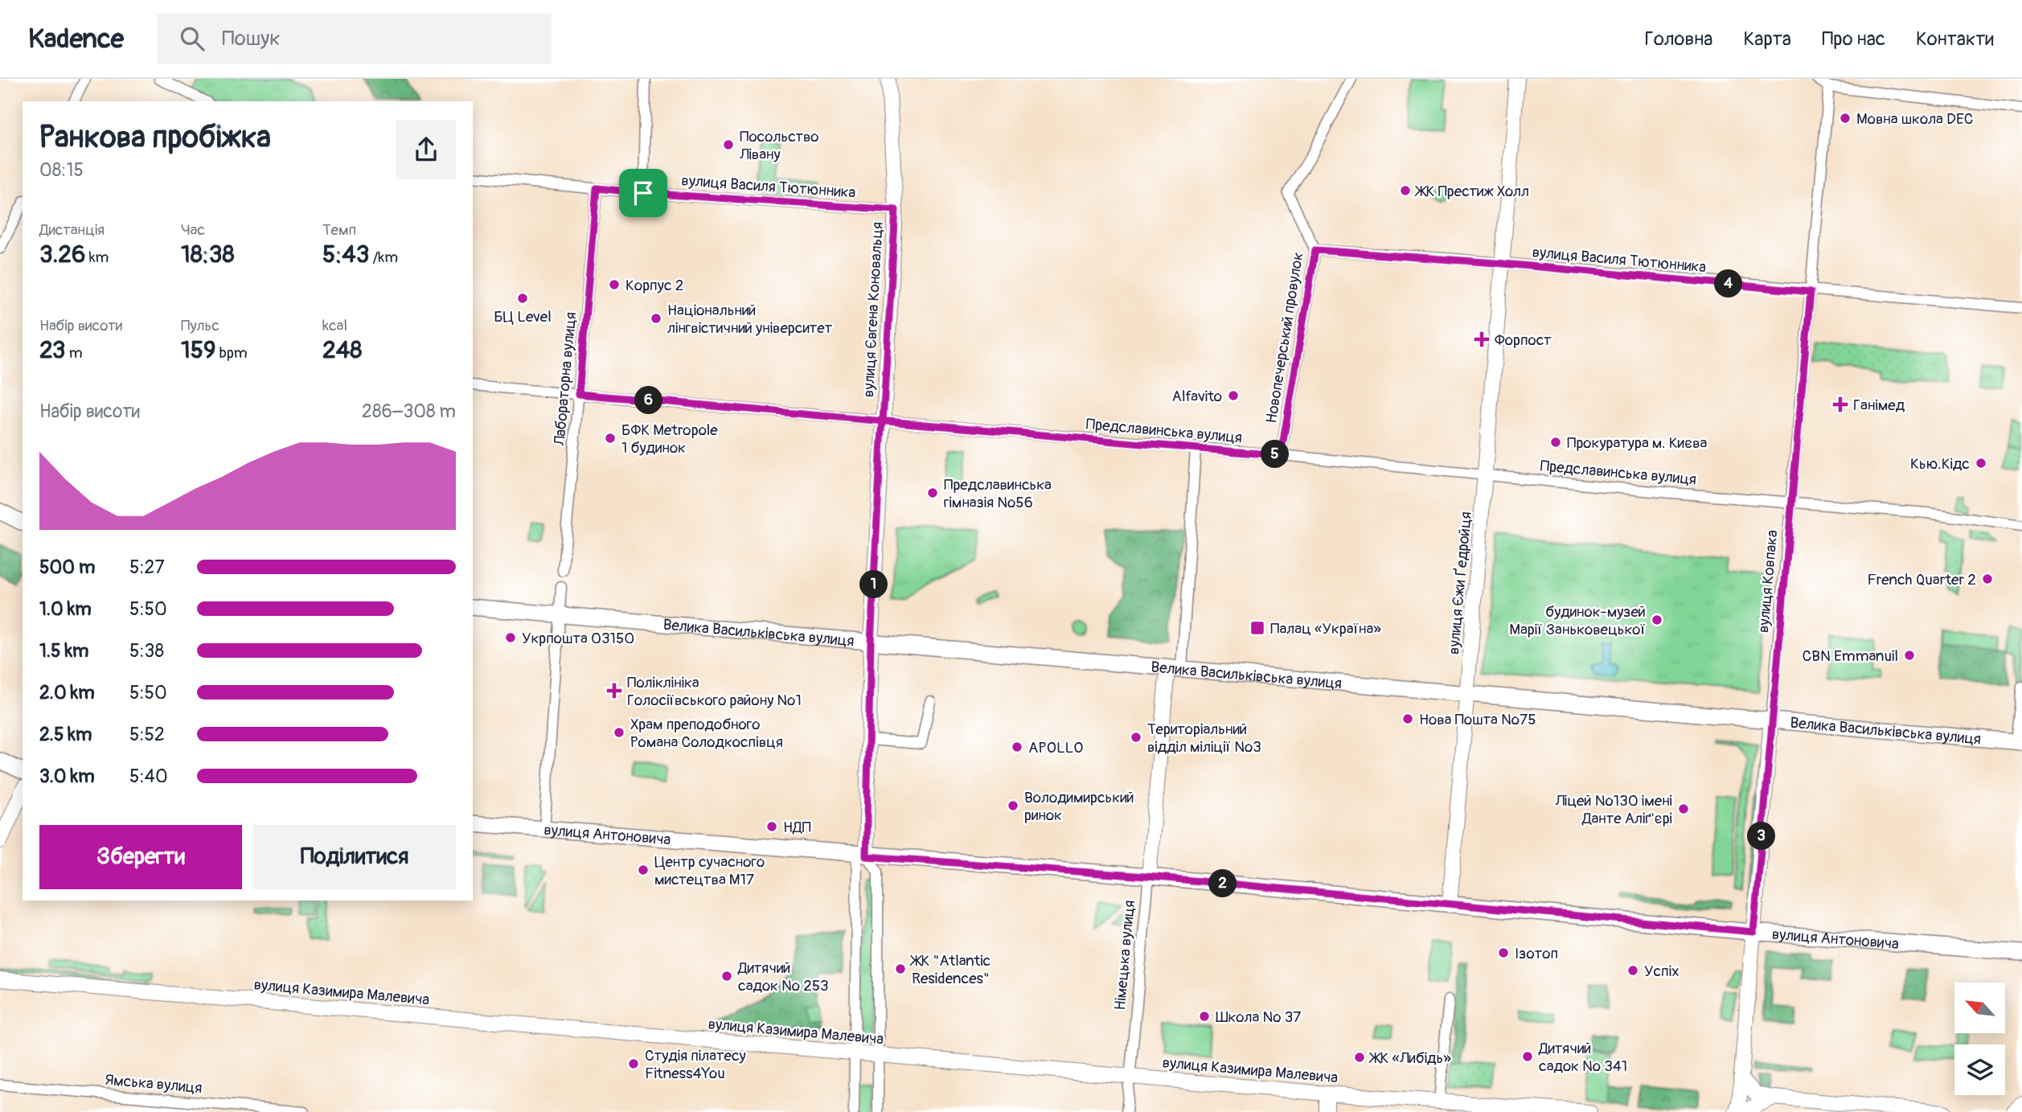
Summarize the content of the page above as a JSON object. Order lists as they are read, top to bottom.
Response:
{
  "streets": {
    "main road": [
      "вулиця Євгена Коновальця",
      "вулиця Ковпака",
      "вулиця Єжи Ґедройця",
      "Велика Васильківська вулиця",
      "вулиця Антоновича",
      "Німецька вулиця",
      "вулиця Казимира Малевича"
    ],
    "street": [
      "вулиця Василя Тютюнника",
      "Новопечерський провулок",
      "Лабораторна вулиця",
      "Предславинська вулиця",
      "Ямська вулиця"
    ]
  },
  "crossings": [
    ["вулиця Василя Тютюнника", "вулиця Євгена Коновальця"],
    ["вулиця Василя Тютюнника", "Новопечерський провулок"],
    ["вулиця Василя Тютюнника", "Лабораторна вулиця"],
    ["вулиця Василя Тютюнника", "вулиця Ковпака"],
    ["вулиця Василя Тютюнника", "вулиця Єжи Ґедройця"],
    ["вулиця Євгена Коновальця", "Предславинська вулиця"],
    ["вулиця Євгена Коновальця", "Велика Васильківська вулиця"],
    ["вулиця Євгена Коновальця", "вулиця Антоновича"],
    ["Новопечерський провулок", "Предславинська вулиця"],
    ["Лабораторна вулиця", "Предславинська вулиця"],
    ["Предславинська вулиця", "вулиця Ковпака"],
    ["Предславинська вулиця", "вулиця Єжи Ґедройця"],
    ["Предславинська вулиця", "Німецька вулиця"],
    ["вулиця Ковпака", "Велика Васильківська вулиця"],
    ["вулиця Ковпака", "вулиця Антоновича"],
    ["вулиця Єжи Ґедройця", "Велика Васильківська вулиця"],
    ["вулиця Єжи Ґедройця", "вулиця Антоновича"],
    ["Велика Васильківська вулиця", "Німецька вулиця"],
    ["вулиця Антоновича", "Німецька вулиця"],
    ["Німецька вулиця", "вулиця Казимира Малевича"]
  ],
  "places": {
    "other": [
      "Мовна школа DEC",
      "Посольство Лівану",
      "ЖК Престиж Холл",
      "Корпус 2",
      "БЦ Level",
      "Національний лінгвістичний університет",
      "Alfavito",
      "БФК Metropole 1 будинок",
      "Прокуратура м. Києва",
      "Кью.Кідс",
      "Предславинська гімназія №56",
      "French Quarter 2",
      "будинок-музей Марії Заньковецької",
      "Укрпошта 03150",
      "CBN Emmanuil",
      "Нова Пошта №75",
      "Храм преподобного Романа Солодкоспівця",
      "Територіальний відділ міліції №3",
      "APOLLO",
      "Володимирський ринок",
      "Ліцей №130 імені Данте Аліґ'єрі",
      "НДП",
      "Центр сучасного мистецтва M17",
      "Ізотоп",
      "ЖК \"Atlantic Residences\"",
      "Успіх",
      "Дитячий садок № 253",
      "Школа № 37",
      "Дитячий садок № 341",
      "ЖК «Либідь»",
      "Студія пілатесу Fitness4You"
    ],
    "health": ["Форпост", "Ганімед", "Поліклініка Голосіївського району №1"],
    "transit": ["Палац «Україна»"]
  },
  "north": "top left",
  "page": {
    "header": "Kadence",
    "search": "Пошук",
    "nav": [
      "Головна",
      "Карта",
      "Про нас",
      "Контакти"
    ],
    "heading": ["Ранкова пробіжка", "08:15"],
    "stats": [
      ["Дистанція", "3.26 km"],
      ["Час", "18:38"],
      ["Темп", "5:43 /km"],
      ["Набір висоти", "23 m"],
      ["Пульс", "159 bpm"],
      ["kcal", "248"]
    ],
    "pins": [
      "4",
      "6",
      "5",
      "1",
      "3",
      "2"
    ],
    "chart": ["Набір висоти", "286–308 m"],
    "list": [
      {
        "name": "500 m",
        "note": "5:27"
      },
      {
        "name": "1.0 km",
        "note": "5:50"
      },
      {
        "name": "1.5 km",
        "note": "5:38"
      },
      {
        "name": "2.0 km",
        "note": "5:50"
      },
      {
        "name": "2.5 km",
        "note": "5:52"
      },
      {
        "name": "3.0 km",
        "note": "5:40"
      }
    ],
    "buttons": ["Зберегти", "Поділитися"]
  }
}
